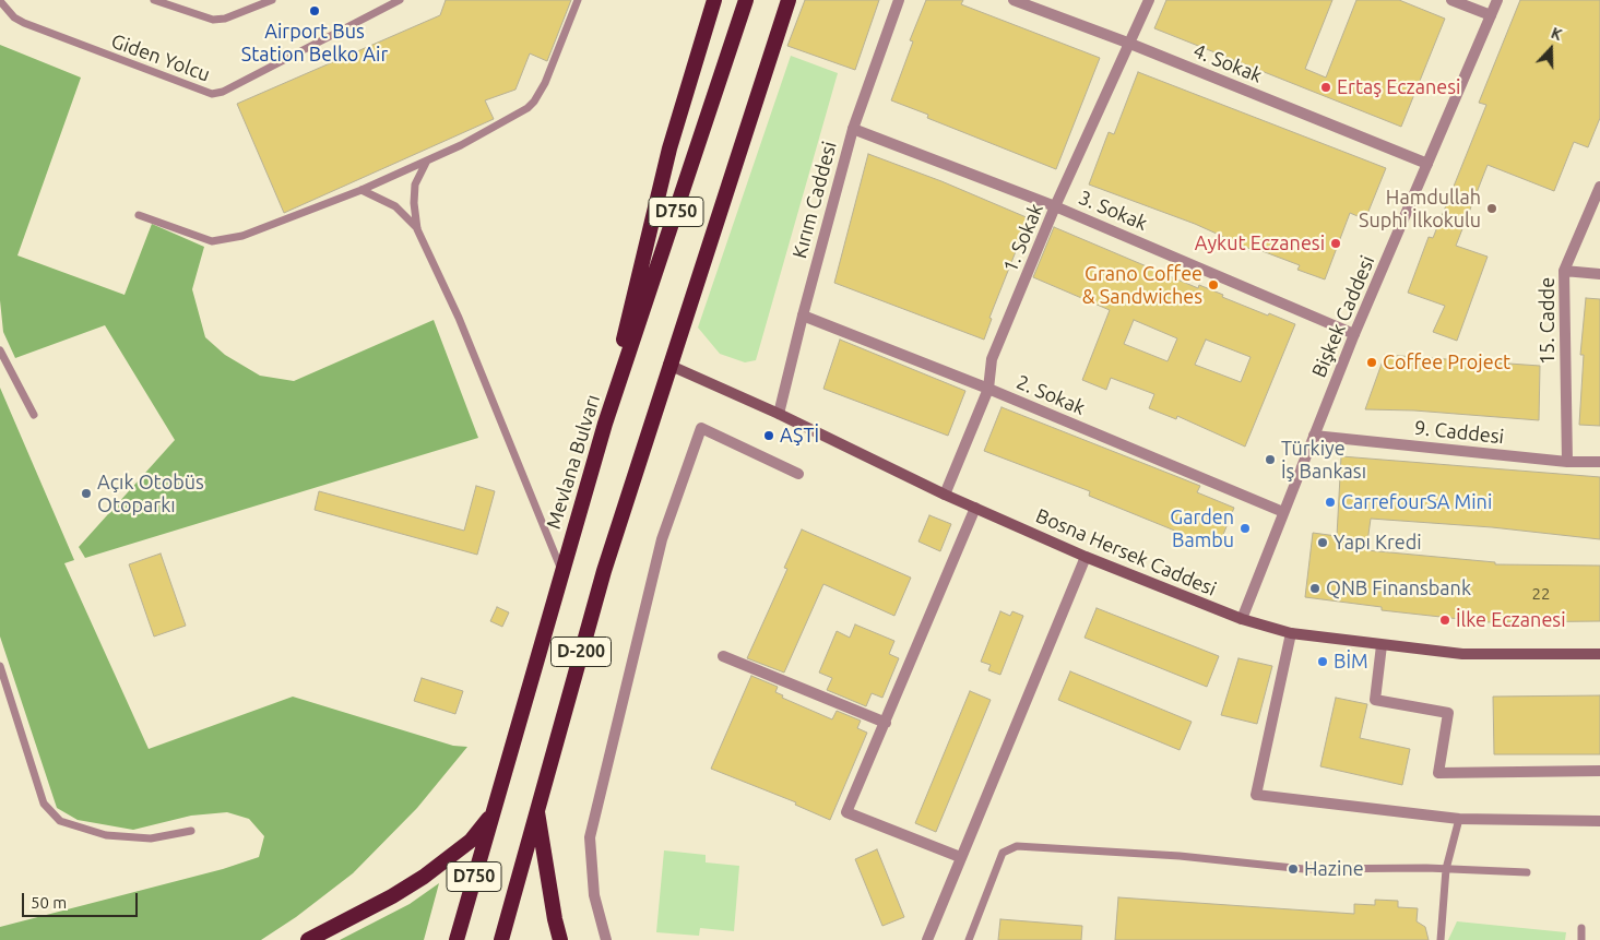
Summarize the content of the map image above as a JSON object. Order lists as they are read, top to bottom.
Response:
{
  "streets": {
    "highway": ["D750", "Mevlana Bulvarı", "D-200"],
    "main road": ["Bosna Hersek Caddesi"],
    "street": [
      "4. Sokak",
      "Kırım Caddesi",
      "3. Sokak",
      "1. Sokak",
      "Bişkek Caddesi",
      "15. Cadde",
      "2. Sokak",
      "9. Caddesi"
    ],
    "lane": ["Giden Yolcu"]
  },
  "crossings": [
    ["4. Sokak", "1. Sokak"],
    ["4. Sokak", "Bişkek Caddesi"],
    ["Kırım Caddesi", "3. Sokak"],
    ["Kırım Caddesi", "2. Sokak"],
    ["Kırım Caddesi", "Bosna Hersek Caddesi"],
    ["3. Sokak", "1. Sokak"],
    ["3. Sokak", "Bişkek Caddesi"],
    ["1. Sokak", "2. Sokak"],
    ["1. Sokak", "Bosna Hersek Caddesi"],
    ["Bişkek Caddesi", "2. Sokak"],
    ["Bişkek Caddesi", "9. Caddesi"],
    ["Bişkek Caddesi", "Bosna Hersek Caddesi"],
    ["15. Cadde", "9. Caddesi"],
    ["Mevlana Bulvarı", "D-200"],
    ["Bosna Hersek Caddesi", "D-200"]
  ],
  "places": [
    "Airport Bus Station Belko Air",
    "Ertaş Eczanesi",
    "Hamdullah Suphi İlkokulu",
    "Aykut Eczanesi",
    "Grano Coffee & Sandwiches",
    "Coffee Project",
    "AŞTİ",
    "Türkiye İş Bankası",
    "Açık Otobüs Otoparkı",
    "CarrefourSA Mini",
    "Garden Bambu",
    "Yapı Kredi",
    "QNB Finansbank",
    "İlke Eczanesi",
    "BİM",
    "Hazine"
  ],
  "house_numbers": ["22"],
  "scale_bar": "50 m",
  "north": "top"
}
